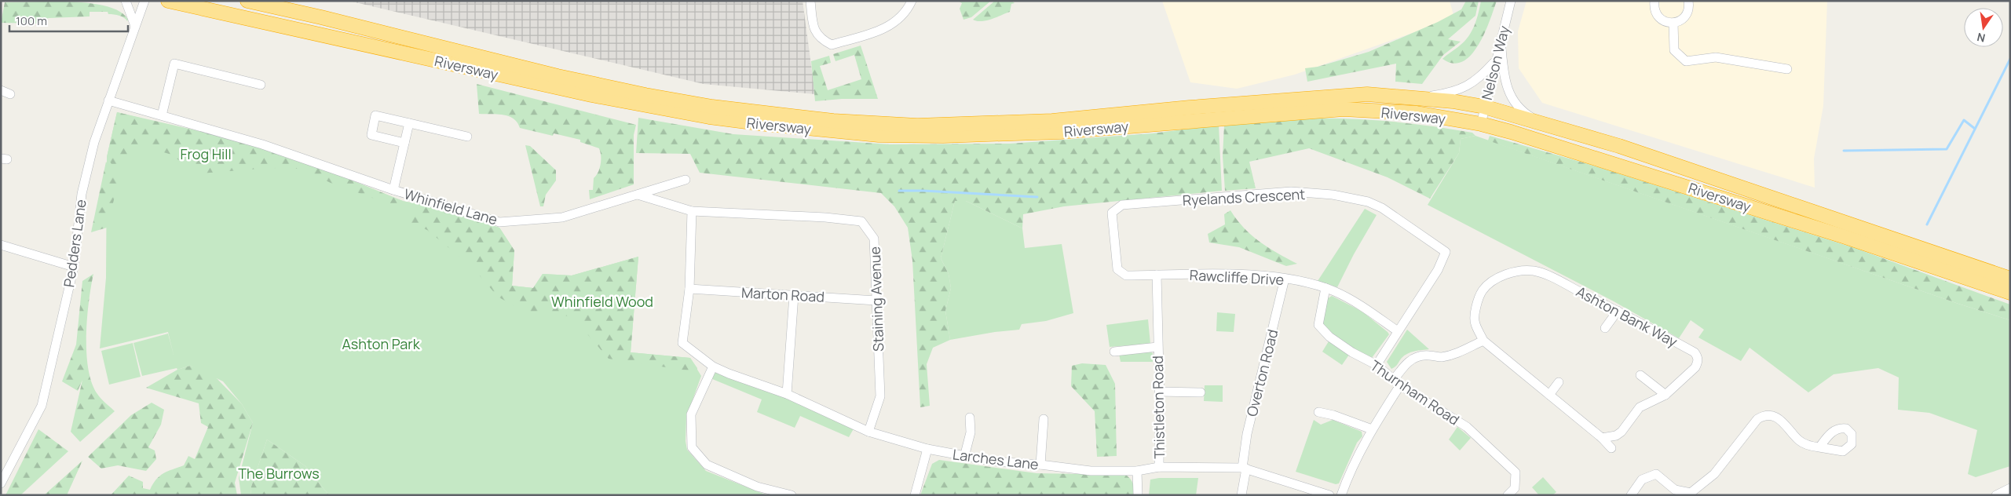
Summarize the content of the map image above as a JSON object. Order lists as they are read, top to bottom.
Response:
{
  "streets": {
    "highway": ["Riversway"],
    "street": [
      "Nelson Way",
      "Ryelands Crescent",
      "Whinfield Lane",
      "Pedders Lane",
      "Rawcliffe Drive",
      "Marton Road",
      "Staining Avenue",
      "Ashton Bank Way",
      "Overton Road",
      "Thurnham Road",
      "Thistleton Road",
      "Larches Lane"
    ]
  },
  "crossings": [
    ["Nelson Way", "Riversway"],
    ["Ryelands Crescent", "Rawcliffe Drive"],
    ["Ryelands Crescent", "Thurnham Road"],
    ["Ryelands Crescent", "Thistleton Road"],
    ["Whinfield Lane", "Pedders Lane"],
    ["Rawcliffe Drive", "Overton Road"],
    ["Rawcliffe Drive", "Thurnham Road"],
    ["Rawcliffe Drive", "Thistleton Road"],
    ["Marton Road", "Staining Avenue"],
    ["Marton Road", "Larches Lane"],
    ["Staining Avenue", "Larches Lane"],
    ["Overton Road", "Larches Lane"],
    ["Thistleton Road", "Larches Lane"]
  ],
  "parks": [
    "Frog Hill",
    "Whinfield Wood",
    "Ashton Park",
    "The Burrows"
  ],
  "scale_bar": "100 m",
  "north": "bottom"
}
